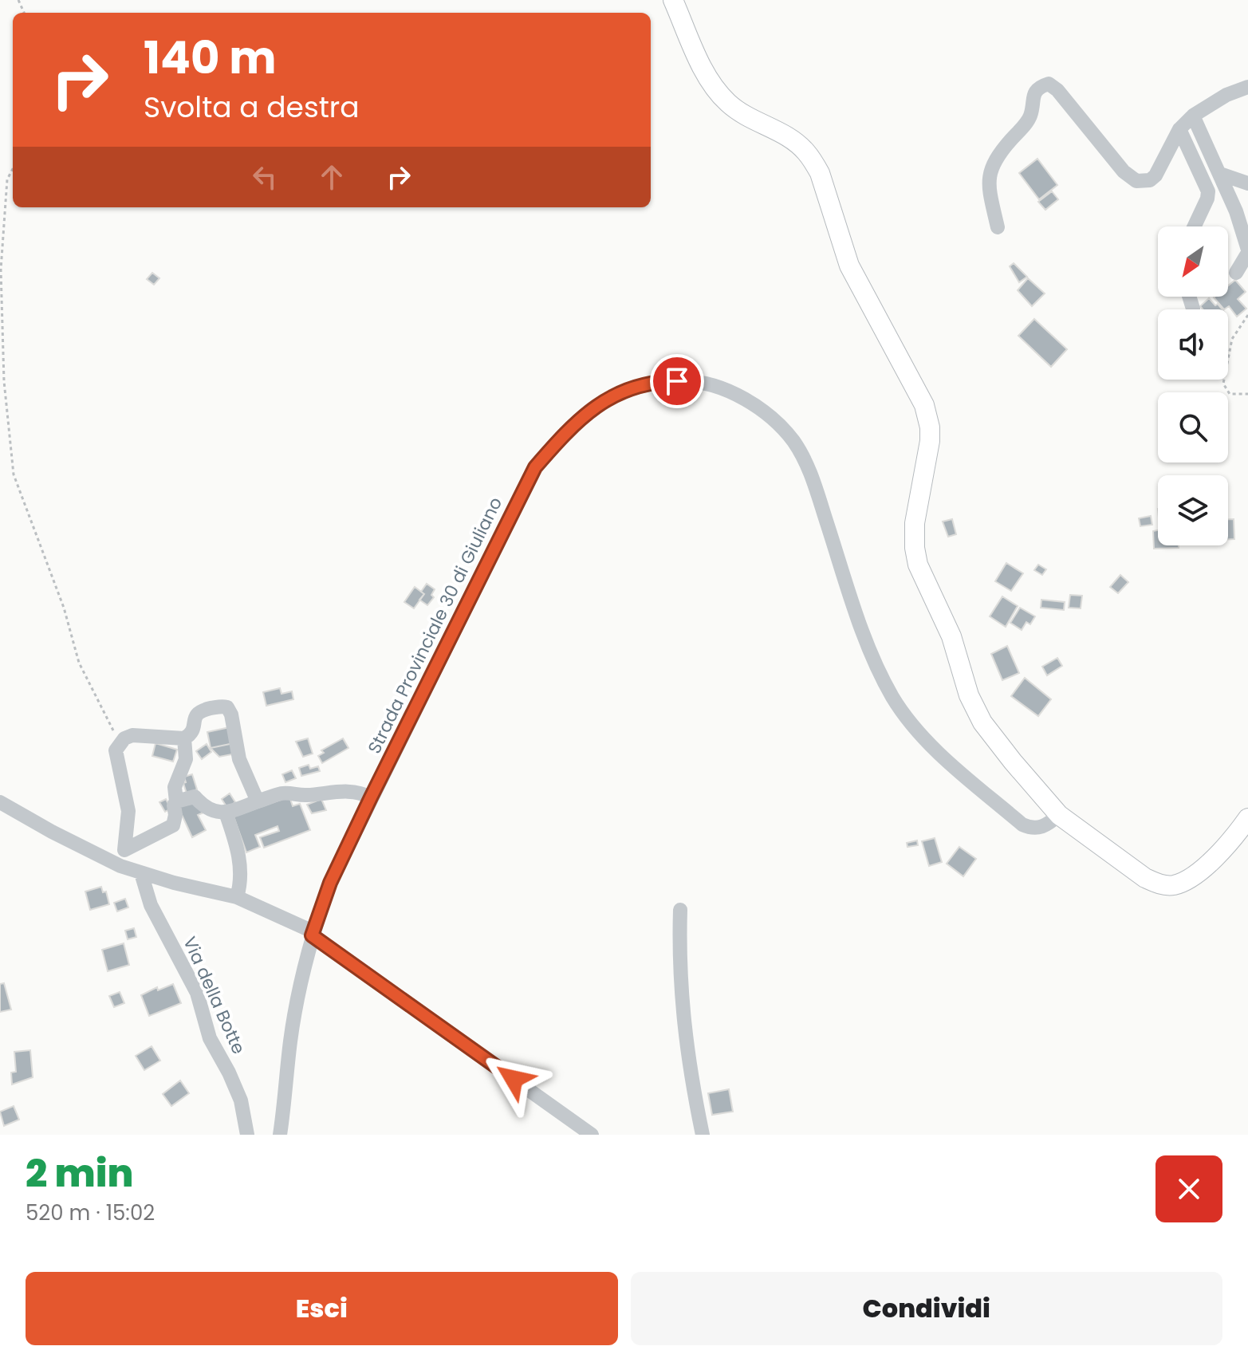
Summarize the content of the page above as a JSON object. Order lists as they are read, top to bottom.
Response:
{
  "streets": {
    "street": ["Strada Provinciale 30 di Giuliano", "Via della Botte"]
  },
  "north": "bottom left",
  "page": {
    "turn": ["140 m", "Svolta a destra"],
    "heading": ["2 min", "520 m · 15:02"],
    "buttons": ["Esci", "Condividi"]
  }
}
